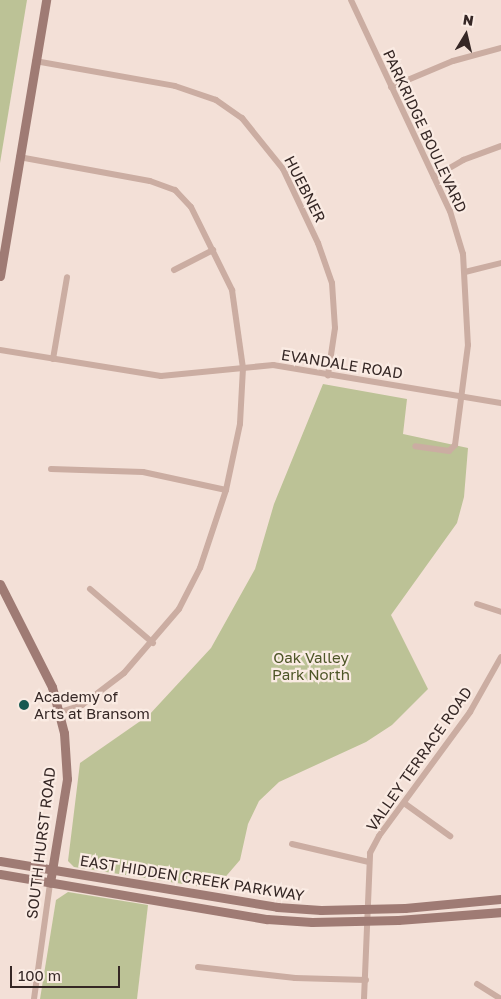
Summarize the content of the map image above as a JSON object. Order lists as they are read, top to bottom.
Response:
{
  "streets": {
    "main road": ["SOUTH HURST ROAD", "EAST HIDDEN CREEK PARKWAY"],
    "street": [
      "PARKRIDGE BOULEVARD",
      "HUEBNER",
      "EVANDALE ROAD",
      "VALLEY TERRACE ROAD"
    ]
  },
  "crossings": [
    ["PARKRIDGE BOULEVARD", "EVANDALE ROAD"],
    ["HUEBNER", "EVANDALE ROAD"],
    ["VALLEY TERRACE ROAD", "EAST HIDDEN CREEK PARKWAY"],
    ["SOUTH HURST ROAD", "EAST HIDDEN CREEK PARKWAY"]
  ],
  "parks": ["Oak Valley Park North"],
  "places": ["Academy of Arts at Bransom"],
  "scale_bar": "100 m",
  "north": "top"
}
